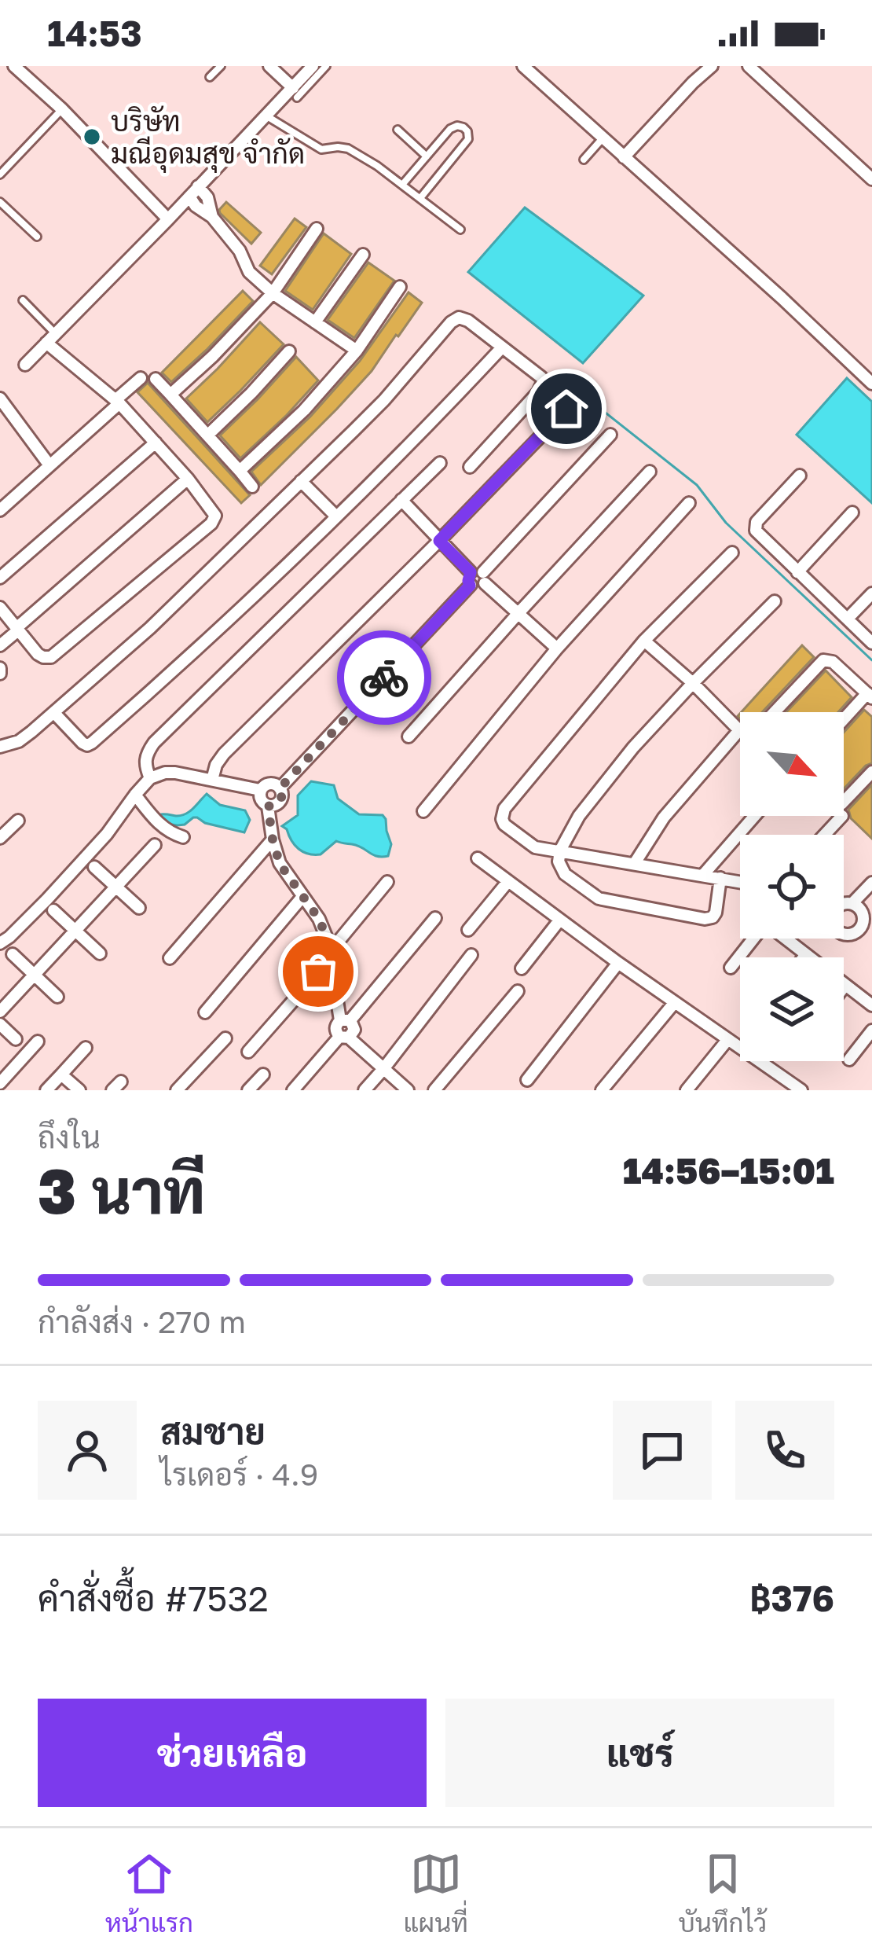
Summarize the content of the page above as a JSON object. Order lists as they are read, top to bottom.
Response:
{
  "places": ["บริษัท มณีอุดมสุข จำกัด"],
  "north": "bottom right",
  "page": {
    "status": "14:53",
    "heading": ["3 นาที", "ถึงใน", "14:56–15:01"],
    "panel": [
      "สมชาย",
      "ไรเดอร์ · 4.9",
      "คำสั่งซื้อ #7532",
      "฿376"
    ],
    "bar": "กำลังส่ง · 270 m",
    "buttons": ["ช่วยเหลือ", "แชร์"],
    "tabs": ["หน้าแรก", "แผนที่", "บันทึกไว้"]
  }
}
